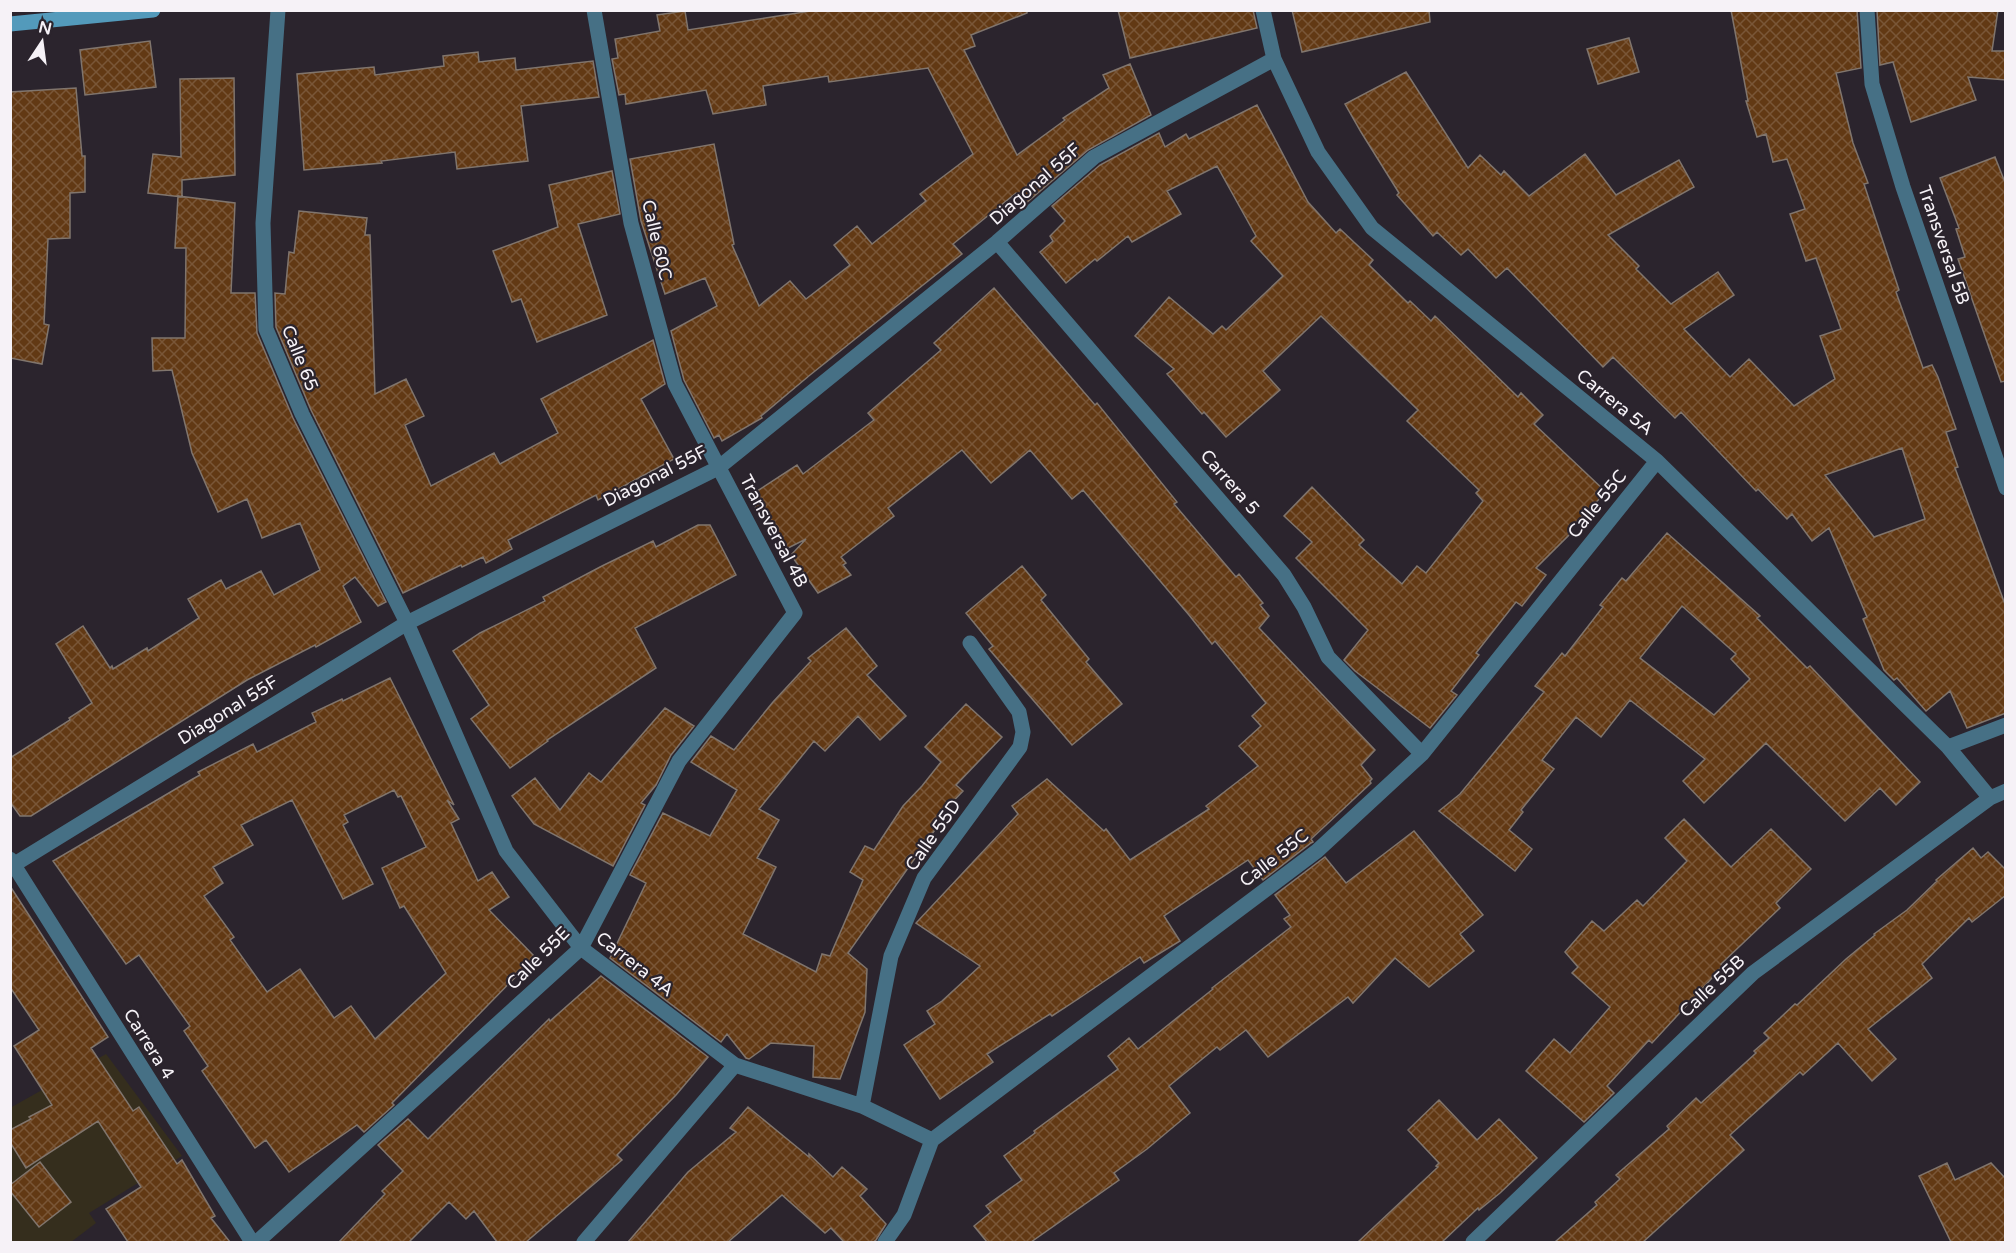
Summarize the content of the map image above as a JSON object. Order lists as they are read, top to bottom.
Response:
{
  "streets": {
    "street": [
      "Diagonal 55F",
      "Calle 60C",
      "Transversal 5B",
      "Calle 65",
      "Carrera 5A",
      "Carrera 5",
      "Calle 55C",
      "Transversal 4B",
      "Calle 55D",
      "Calle 55E",
      "Carrera 4A",
      "Calle 55B",
      "Carrera 4"
    ]
  },
  "crossings": [
    ["Diagonal 55F", "Calle 60C"],
    ["Diagonal 55F", "Calle 65"],
    ["Diagonal 55F", "Carrera 5A"],
    ["Diagonal 55F", "Carrera 5"],
    ["Diagonal 55F", "Transversal 4B"],
    ["Diagonal 55F", "Carrera 4A"],
    ["Diagonal 55F", "Carrera 4"],
    ["Calle 60C", "Transversal 4B"],
    ["Calle 65", "Carrera 4A"],
    ["Carrera 5A", "Calle 55C"],
    ["Carrera 5A", "Calle 55B"],
    ["Carrera 5", "Calle 55C"],
    ["Calle 55C", "Carrera 4A"],
    ["Transversal 4B", "Calle 55E"],
    ["Calle 55D", "Carrera 4A"],
    ["Calle 55E", "Carrera 4A"]
  ],
  "north": "top"
}
